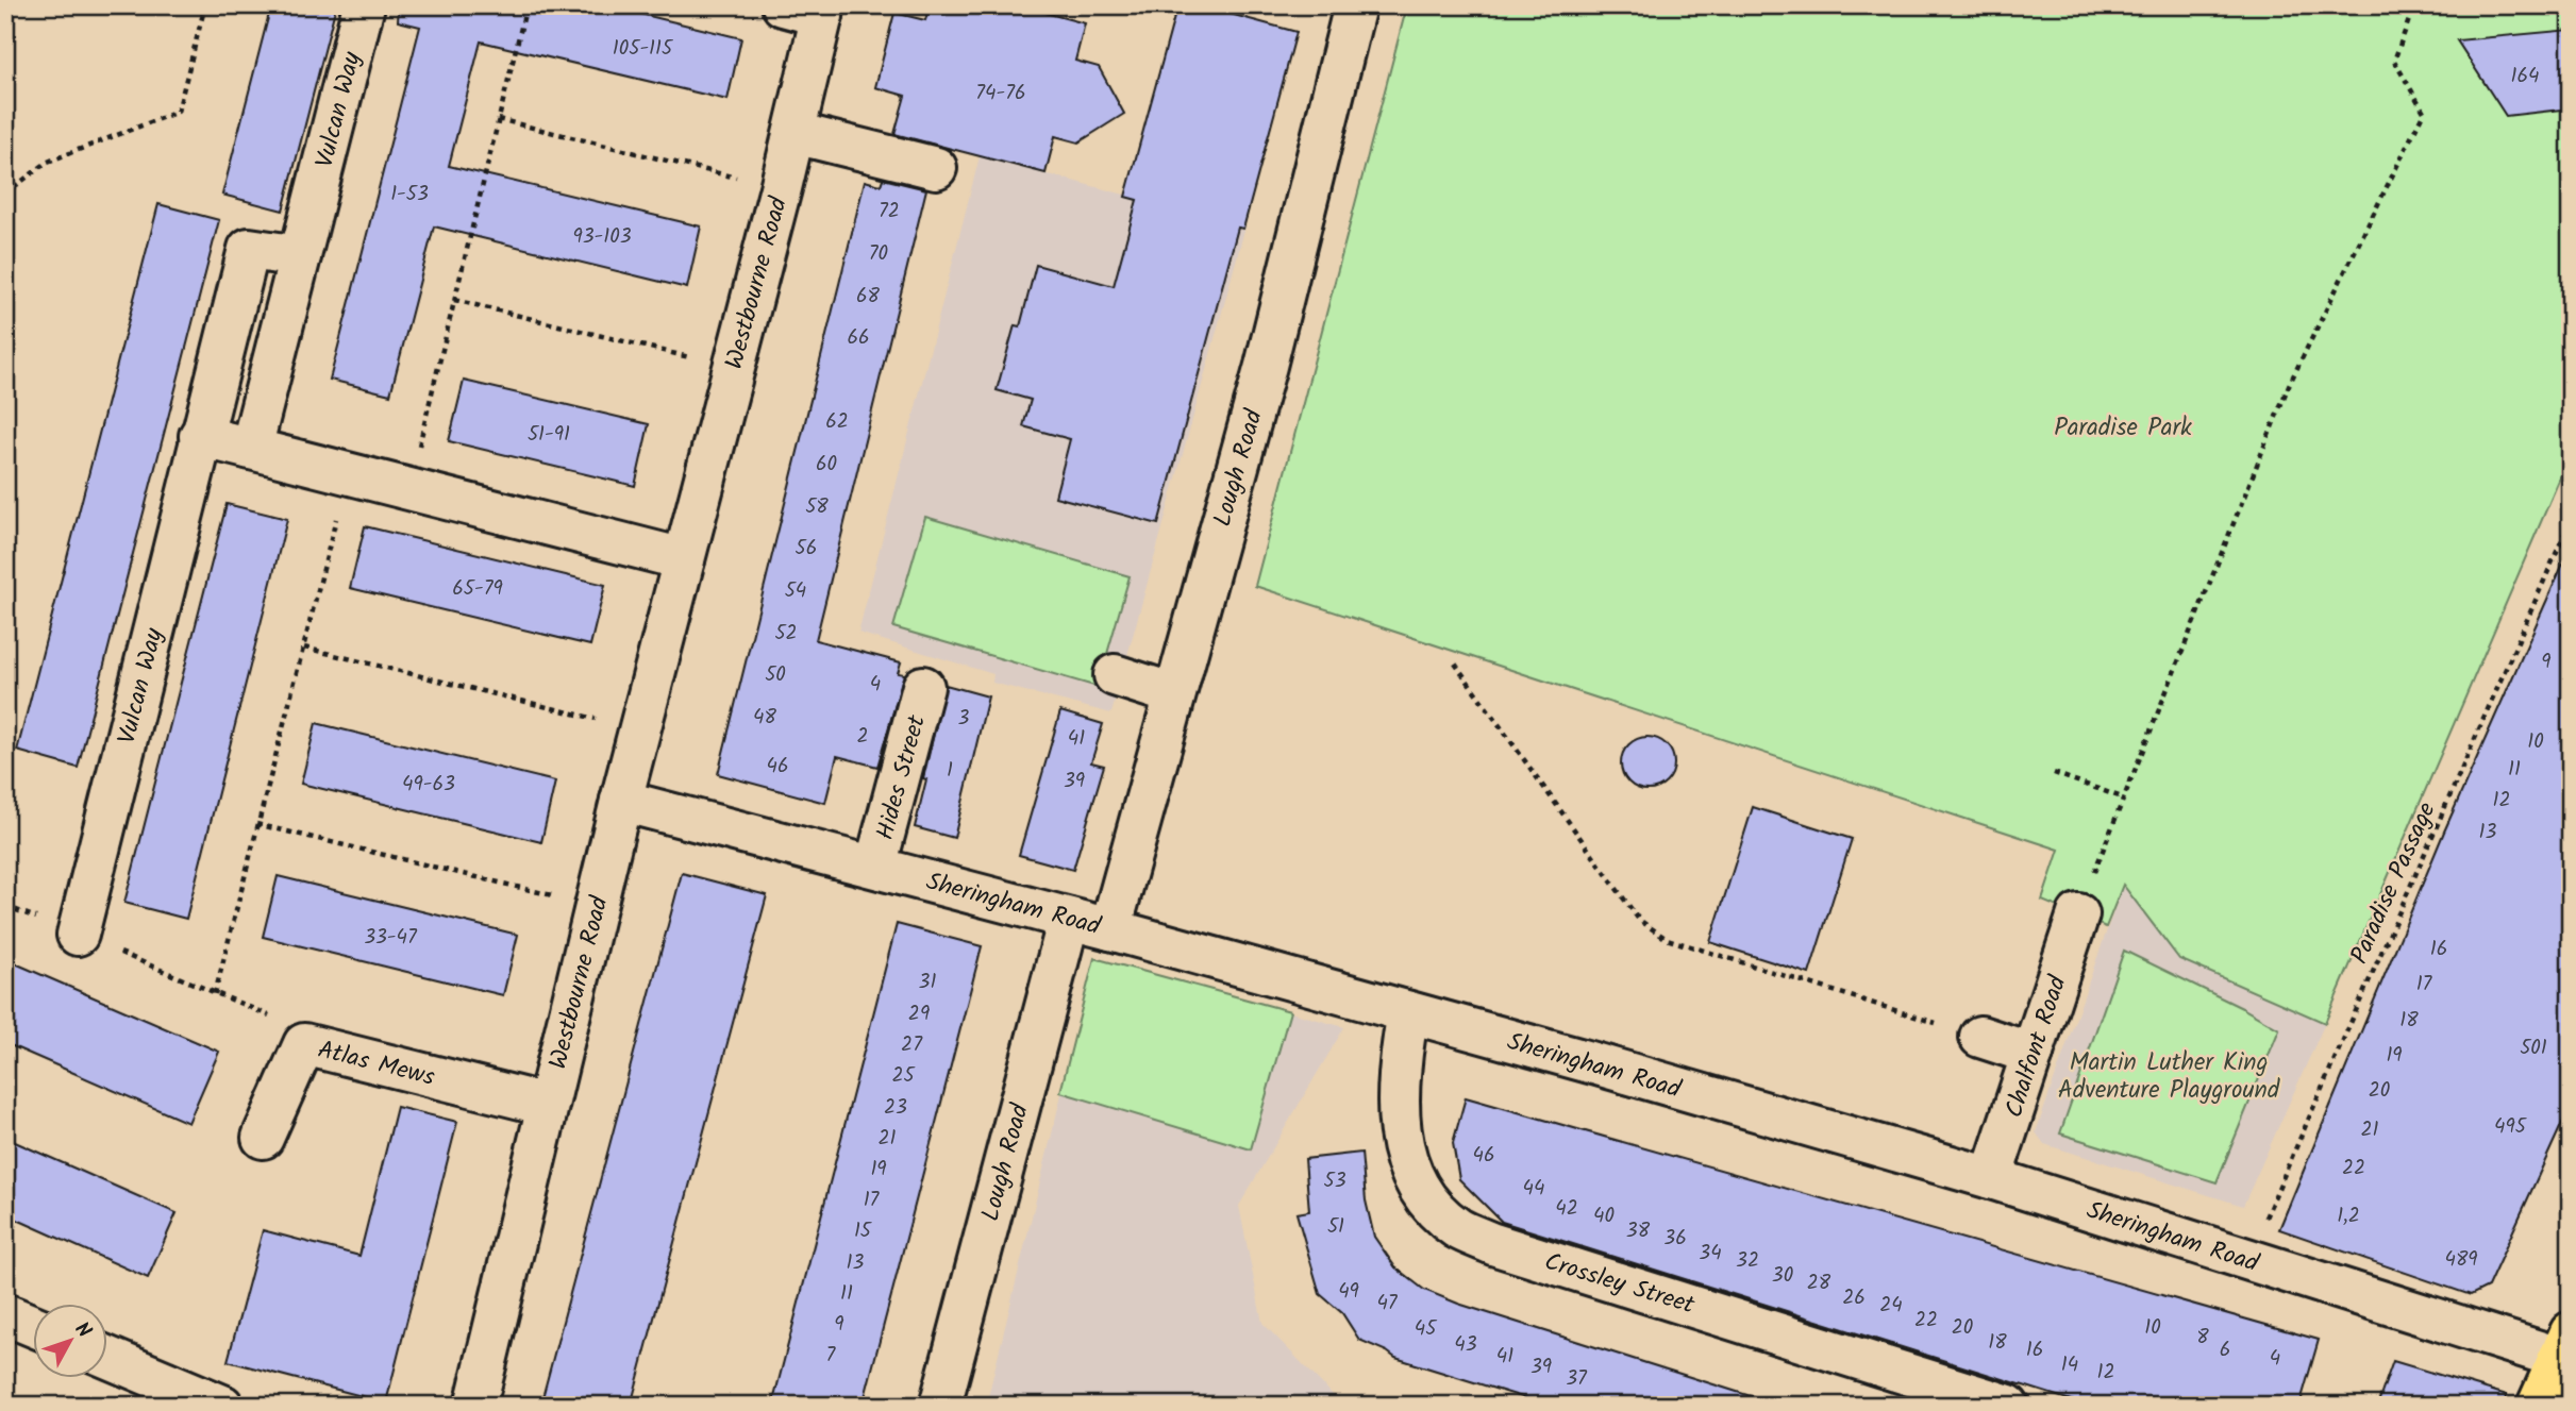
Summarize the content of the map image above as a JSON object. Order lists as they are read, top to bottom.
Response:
{
  "streets": {
    "street": [
      "Vulcan Way",
      "Westbourne Road",
      "Lough Road",
      "Hides Street",
      "Sheringham Road",
      "Chalfont Road",
      "Atlas Mews",
      "Crossley Street"
    ],
    "path": ["Paradise Passage"]
  },
  "crossings": [
    ["Westbourne Road", "Sheringham Road"],
    ["Westbourne Road", "Atlas Mews"],
    ["Lough Road", "Sheringham Road"],
    ["Hides Street", "Sheringham Road"],
    ["Paradise Passage", "Sheringham Road"],
    ["Sheringham Road", "Chalfont Road"],
    ["Sheringham Road", "Crossley Street"]
  ],
  "parks": ["Paradise Park", "Martin Luther King Adventure Playground"],
  "house_numbers": [
    "105-115",
    "164",
    "74-76",
    "1-53",
    "72",
    "93-103",
    "70",
    "68",
    "66",
    "62",
    "51-91",
    "60",
    "58",
    "56",
    "65-79",
    "54",
    "52",
    "9",
    "50",
    "4",
    "48",
    "3",
    "2",
    "41",
    "10",
    "46",
    "11",
    "1",
    "39",
    "49-63",
    "12",
    "13",
    "33-47",
    "16",
    "31",
    "17",
    "29",
    "18",
    "27",
    "501",
    "19",
    "25",
    "20",
    "23",
    "495",
    "21",
    "21",
    "46",
    "22",
    "19",
    "53",
    "44",
    "17",
    "42",
    "40",
    "1,2",
    "51",
    "15",
    "38",
    "36",
    "34",
    "489",
    "32",
    "13",
    "30",
    "28",
    "49",
    "11",
    "26",
    "47",
    "24",
    "22",
    "9",
    "20",
    "10",
    "45",
    "8",
    "18",
    "43",
    "16",
    "6",
    "7",
    "41",
    "4",
    "14",
    "39",
    "12",
    "37"
  ],
  "north": "top right"
}
